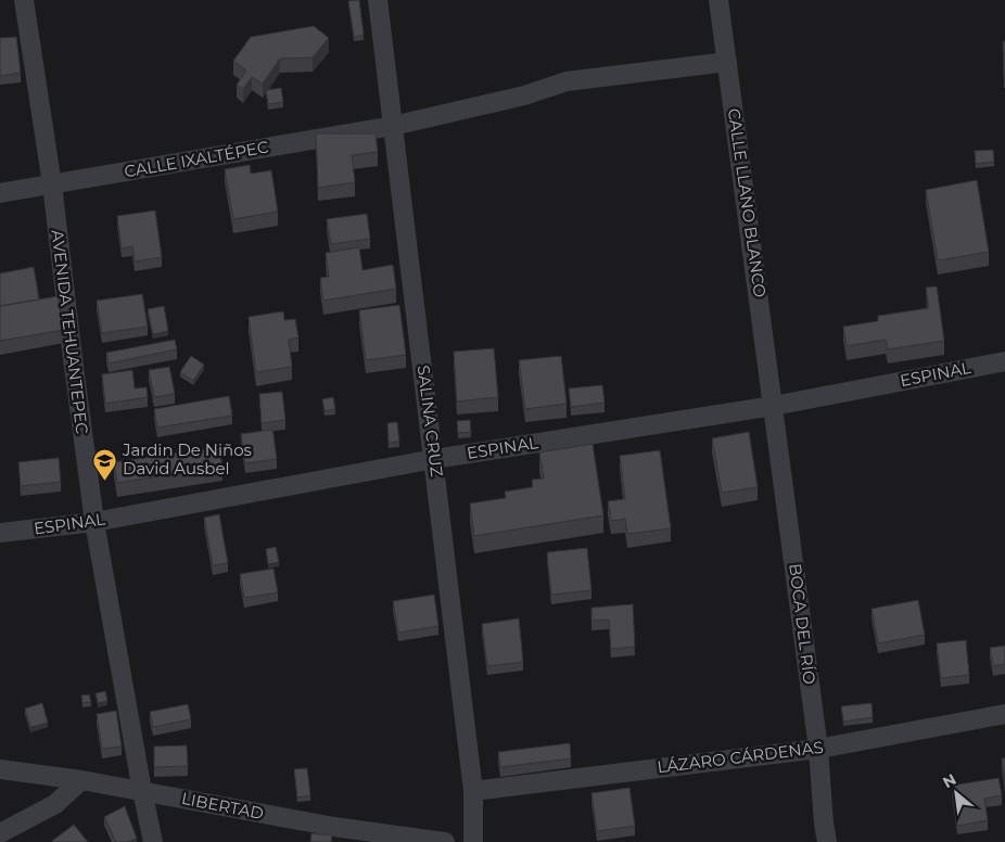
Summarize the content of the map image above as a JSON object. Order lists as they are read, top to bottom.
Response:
{
  "streets": {
    "street": [
      "CALLE IXALTÉPEC",
      "CALLE LLANO BLANCO",
      "AVENIDA TEHUANTEPEC",
      "ESPINAL",
      "SALINA CRUZ",
      "BOCA DEL RÍO",
      "LÁZARO CÁRDENAS",
      "LIBERTAD"
    ]
  },
  "crossings": [
    ["CALLE IXALTÉPEC", "CALLE LLANO BLANCO"],
    ["CALLE IXALTÉPEC", "AVENIDA TEHUANTEPEC"],
    ["CALLE IXALTÉPEC", "SALINA CRUZ"],
    ["CALLE LLANO BLANCO", "ESPINAL"],
    ["CALLE LLANO BLANCO", "BOCA DEL RÍO"],
    ["AVENIDA TEHUANTEPEC", "ESPINAL"],
    ["AVENIDA TEHUANTEPEC", "LIBERTAD"],
    ["ESPINAL", "SALINA CRUZ"],
    ["ESPINAL", "BOCA DEL RÍO"],
    ["SALINA CRUZ", "LÁZARO CÁRDENAS"],
    ["BOCA DEL RÍO", "LÁZARO CÁRDENAS"]
  ],
  "places": {
    "school or university": ["Jardin De Niños David Ausbel"]
  },
  "north": "top left"
}
